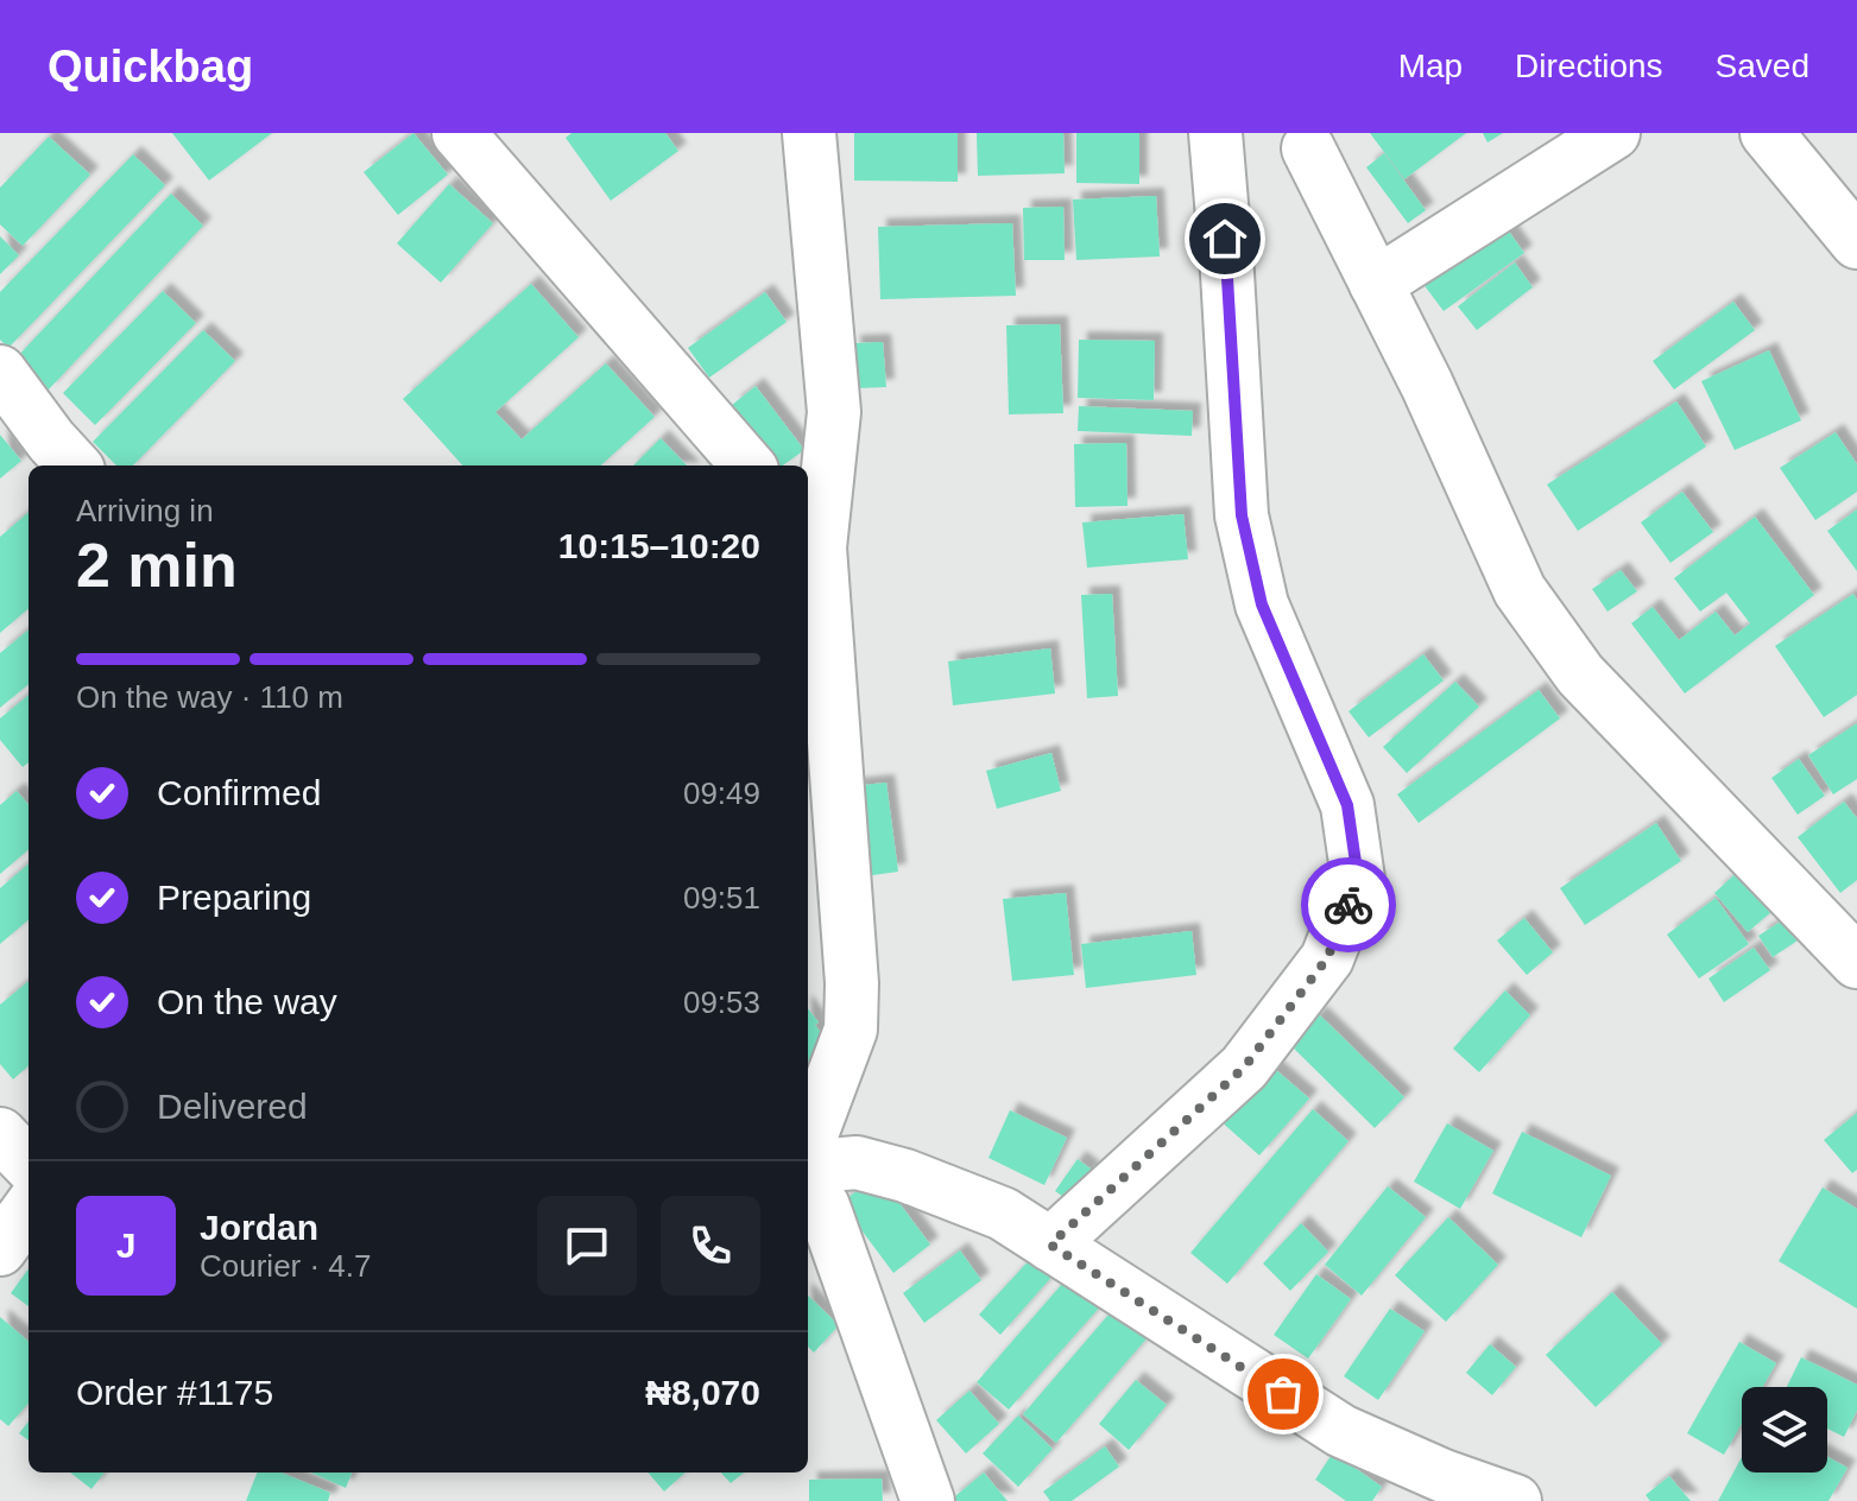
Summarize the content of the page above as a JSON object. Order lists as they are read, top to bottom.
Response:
{
  "page": {
    "header": "Quickbag",
    "nav": ["Map", "Directions", "Saved"],
    "heading": ["2 min", "Arriving in", "10:15–10:20"],
    "panel": [
      "Jordan",
      "Courier · 4.7",
      "Order #1175",
      "₦8,070"
    ],
    "bar": "On the way · 110 m",
    "list": [
      ["Confirmed", "09:49"],
      ["Preparing", "09:51"],
      ["On the way", "09:53"],
      "Delivered"
    ],
    "round": "J"
  }
}
